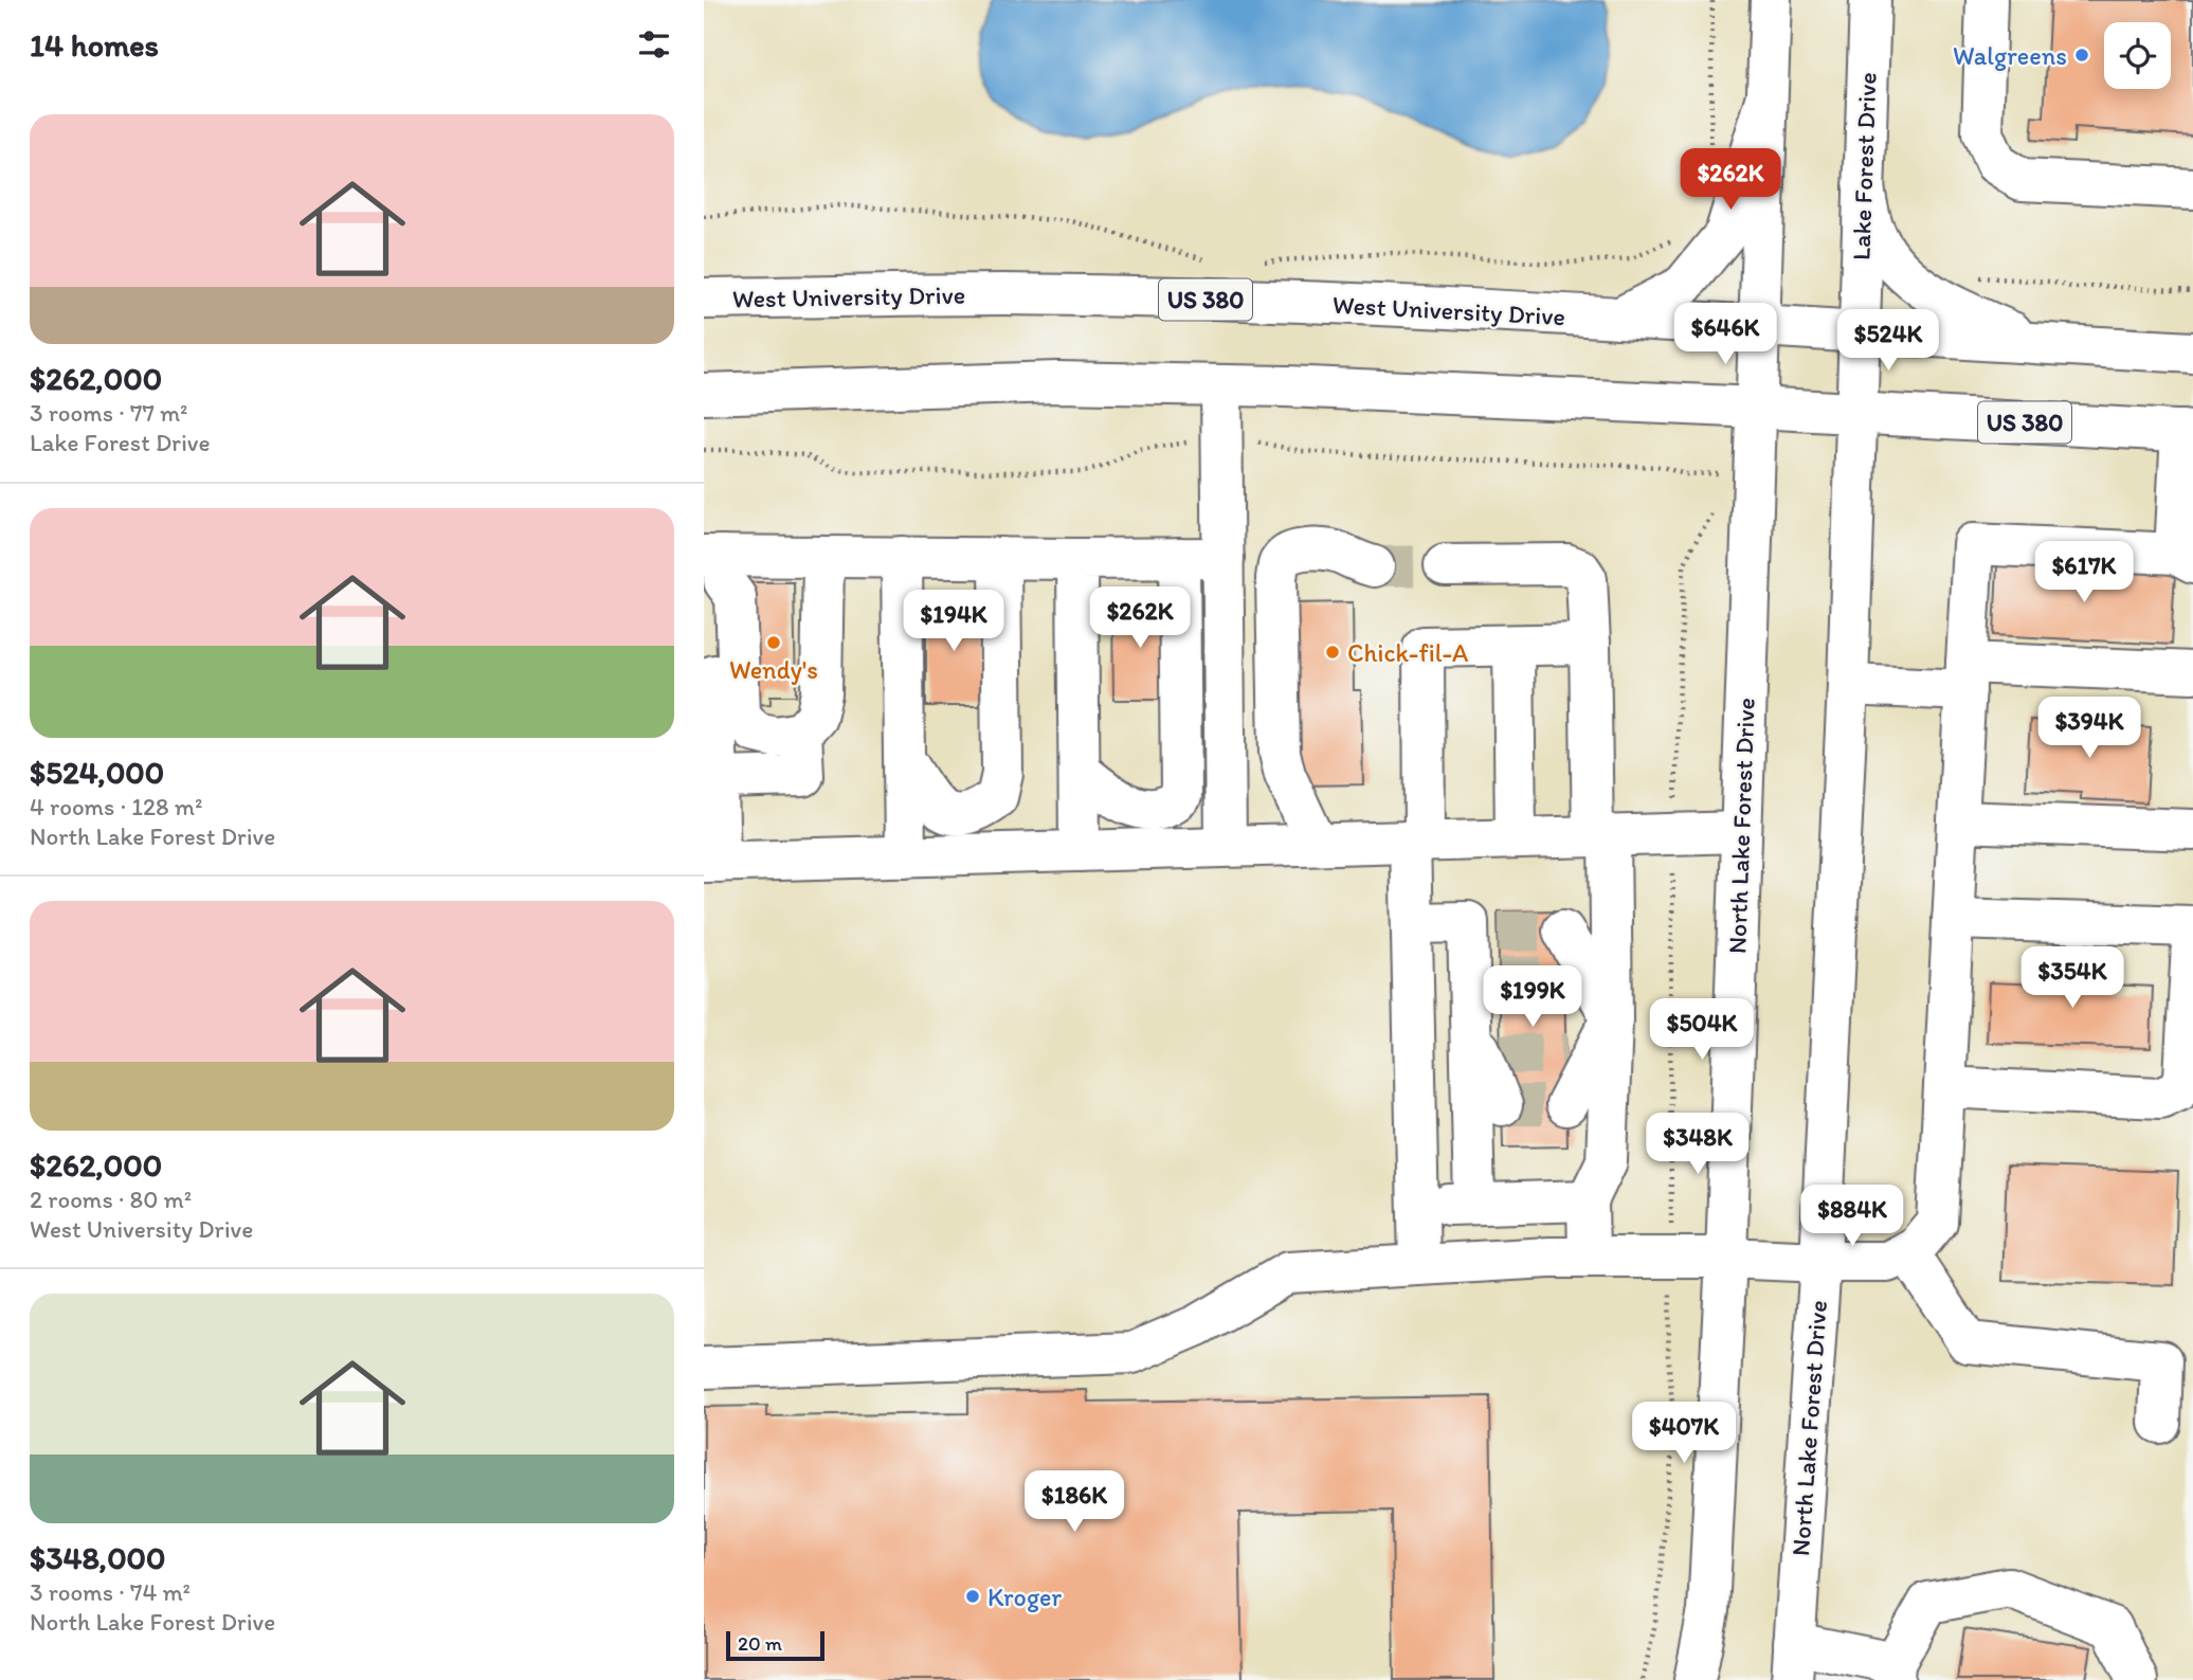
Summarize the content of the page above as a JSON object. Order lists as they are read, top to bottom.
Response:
{
  "streets": {
    "main road": [
      "Lake Forest Drive",
      "West University Drive",
      "US 380",
      "North Lake Forest Drive"
    ]
  },
  "crossings": [
    ["Lake Forest Drive", "West University Drive"],
    ["Lake Forest Drive", "North Lake Forest Drive"],
    ["West University Drive", "North Lake Forest Drive"],
    ["US 380", "North Lake Forest Drive"]
  ],
  "places": [
    "Walgreens",
    "Wendy's",
    "Chick-fil-A",
    "Kroger"
  ],
  "scale_bar": "20 m",
  "page": {
    "heading": "14 homes",
    "list": [
      {
        "name": "$262,000",
        "note": "3 rooms · 77 m² · Lake Forest Drive"
      },
      {
        "name": "$524,000",
        "note": "4 rooms · 128 m² · North Lake Forest Drive"
      },
      {
        "name": "$262,000",
        "note": "2 rooms · 80 m² · West University Drive"
      },
      {
        "name": "$348,000",
        "note": "3 rooms · 74 m² · North Lake Forest Drive"
      }
    ],
    "price": [
      "$262K",
      "$646K",
      "$524K",
      "$617K",
      "$262K",
      "$194K",
      "$394K",
      "$354K",
      "$199K",
      "$504K",
      "$348K",
      "$884K",
      "$407K",
      "$186K"
    ],
    "scale": "20 m"
  }
}
